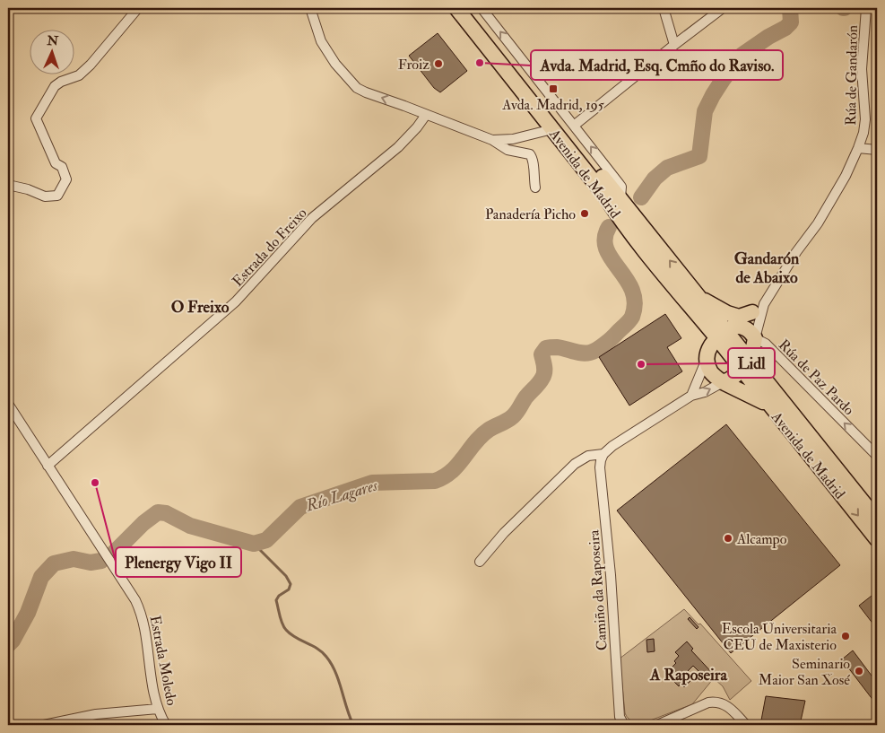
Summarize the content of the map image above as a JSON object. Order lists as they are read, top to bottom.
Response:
{
  "streets": {
    "highway": ["Avenida de Madrid"],
    "street": [
      "Rúa de Gandarón",
      "Estrada do Freixo",
      "Rúa de Paz Pardo",
      "Camiño da Raposeira",
      "Estrada Moledo"
    ]
  },
  "crossings": [
    ["Rúa de Gandarón", "Avenida de Madrid"],
    ["Rúa de Gandarón", "Rúa de Paz Pardo"],
    ["Avenida de Madrid", "Rúa de Paz Pardo"],
    ["Estrada do Freixo", "Estrada Moledo"]
  ],
  "one_way": ["Rúa de Paz Pardo"],
  "districts": ["Gandarón de Abaixo", "O Freixo", "A Raposeira"],
  "water": ["Río Lagares"],
  "places": {
    "other": [
      "Avda. Madrid, Esq. Cmño do Raviso.",
      "Froiz",
      "Panadería Picho",
      "Lidl",
      "Plenergy Vigo II",
      "Alcampo",
      "Escola Universitaria CEU de Maxisterio",
      "Seminario Maior San Xosé"
    ],
    "transit": ["Avda. Madrid, 195"]
  },
  "north": "top"
}
